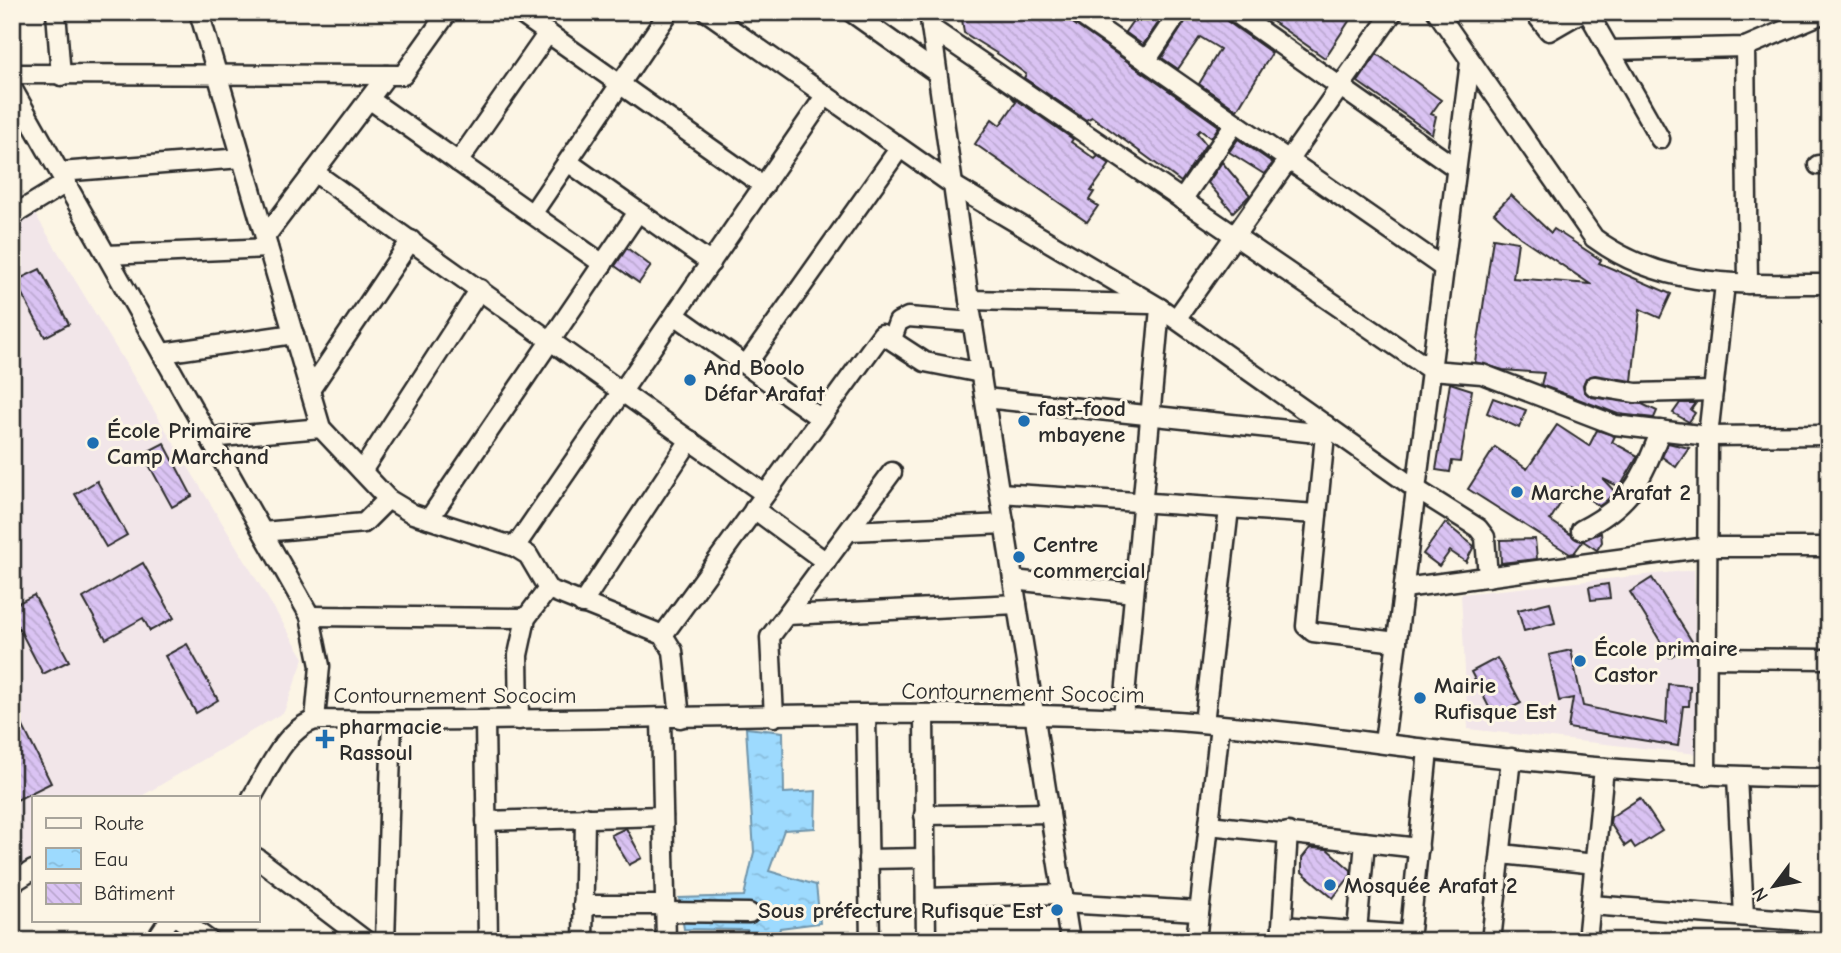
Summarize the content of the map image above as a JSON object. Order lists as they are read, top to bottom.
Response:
{
  "streets": {
    "street": ["Contournement Sococim"]
  },
  "places": {
    "other": [
      "And Boolo Défar Arafat",
      "fast-food mbayene",
      "École Primaire Camp Marchand",
      "Marche Arafat 2",
      "Centre commercial",
      "École primaire Castor",
      "Mairie Rufisque Est",
      "Mosquée Arafat 2",
      "Sous préfecture Rufisque Est"
    ],
    "health": ["pharmacie Rassoul"]
  },
  "legend": ["Route", "Eau", "Bâtiment"],
  "north": "bottom left"
}
